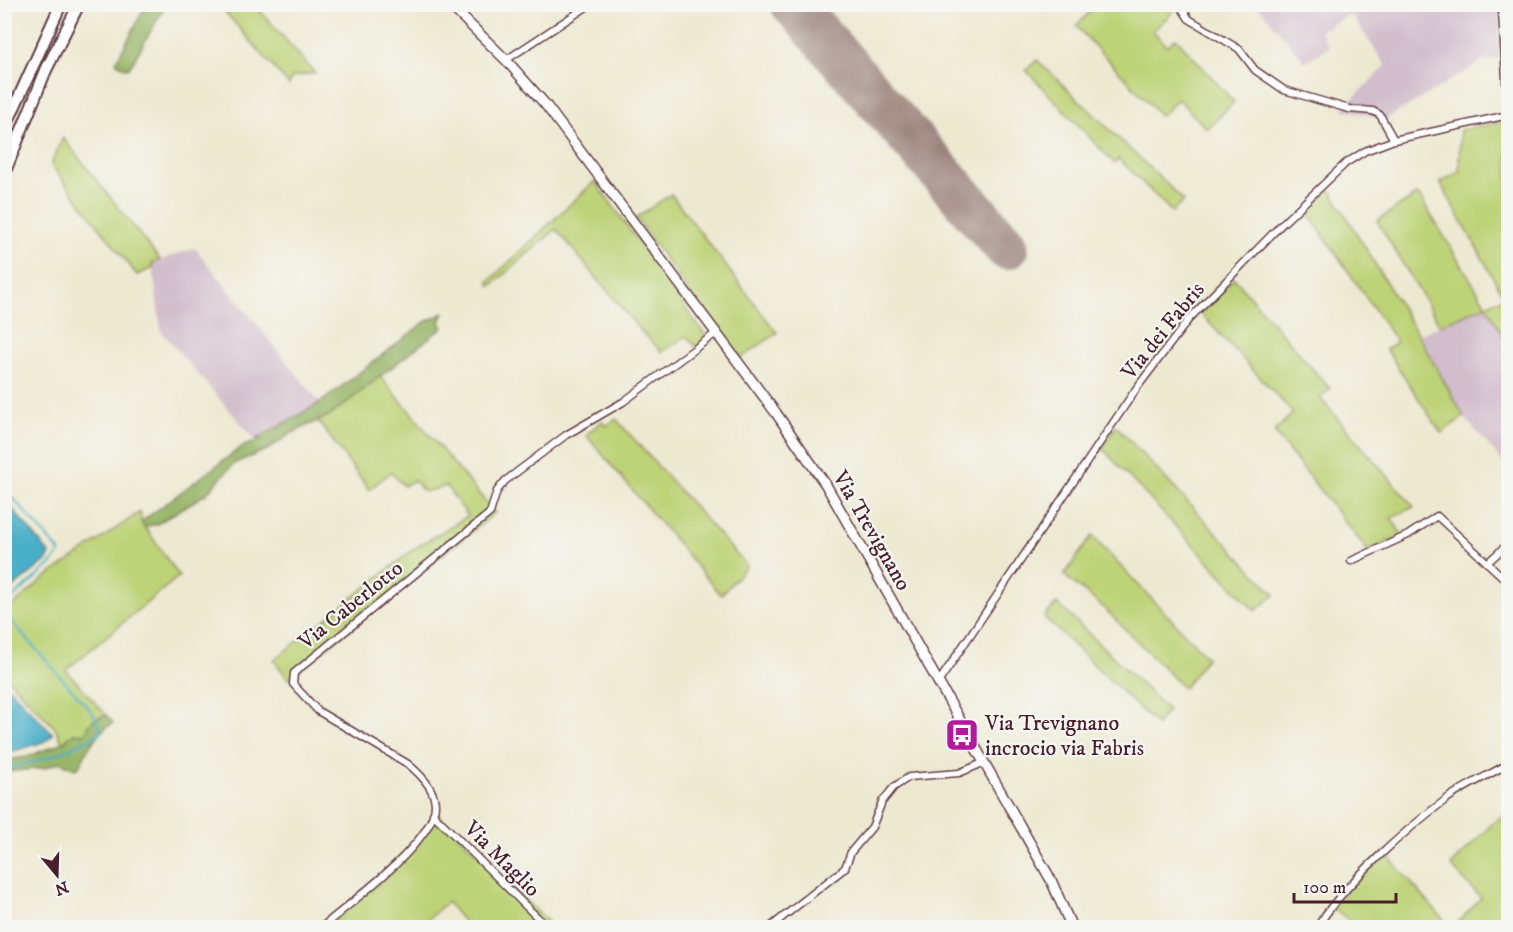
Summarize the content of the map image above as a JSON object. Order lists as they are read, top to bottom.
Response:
{
  "streets": {
    "main road": ["Via Trevignano"],
    "street": ["Via dei Fabris", "Via Caberlotto", "Via Maglio"]
  },
  "crossings": [
    ["Via dei Fabris", "Via Trevignano"],
    ["Via Trevignano", "Via Caberlotto"],
    ["Via Caberlotto", "Via Maglio"]
  ],
  "places": {
    "bus stop": ["Via Trevignano incrocio via Fabris"]
  },
  "scale_bar": "100 m",
  "north": "bottom"
}
